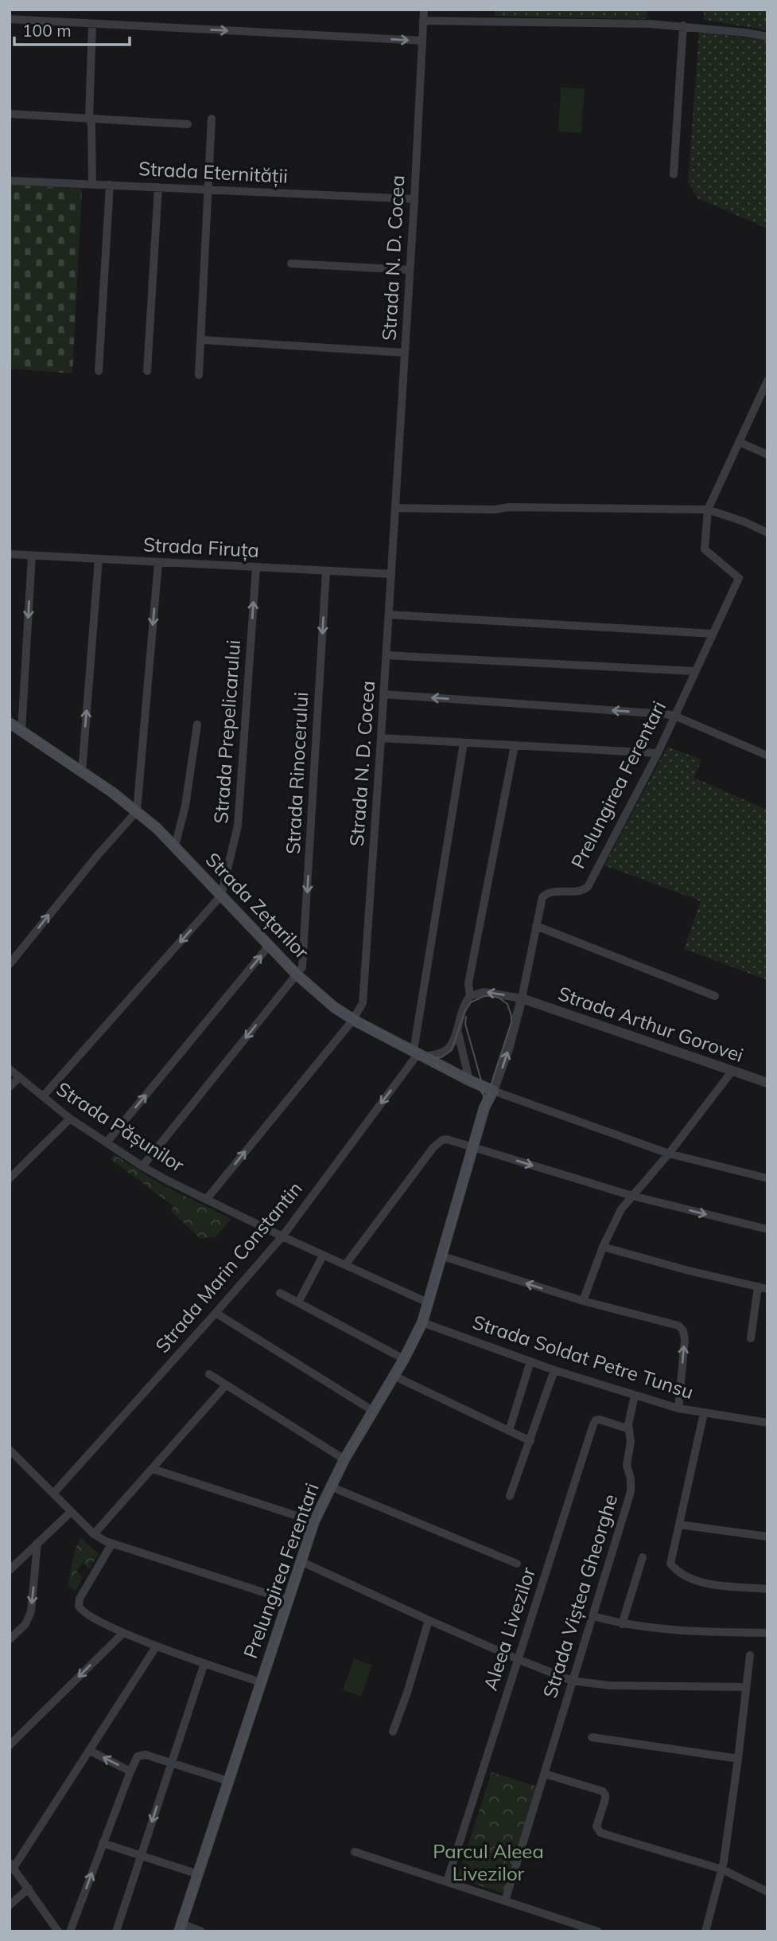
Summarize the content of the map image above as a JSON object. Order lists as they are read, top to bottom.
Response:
{
  "streets": {
    "main road": ["Prelungirea Ferentari", "Strada Zețarilor"],
    "street": [
      "Strada Eternității",
      "Strada N. D. Cocea",
      "Strada Firuța",
      "Strada Prepelicarului",
      "Strada Rinocerului",
      "Strada Arthur Gorovei",
      "Strada Pășunilor",
      "Strada Marin Constantin",
      "Strada Soldat Petre Tunsu",
      "Strada Viștea Gheorghe",
      "Aleea Livezilor"
    ]
  },
  "crossings": [
    ["Strada Eternității", "Strada N. D. Cocea"],
    ["Strada N. D. Cocea", "Strada Firuța"],
    ["Strada N. D. Cocea", "Strada Zețarilor"],
    ["Strada N. D. Cocea", "Strada Pășunilor"],
    ["Strada Firuța", "Strada Prepelicarului"],
    ["Strada Firuța", "Strada Rinocerului"],
    ["Strada Prepelicarului", "Strada Zețarilor"],
    ["Strada Rinocerului", "Strada Zețarilor"],
    ["Prelungirea Ferentari", "Strada Zețarilor"],
    ["Prelungirea Ferentari", "Strada Arthur Gorovei"],
    ["Prelungirea Ferentari", "Strada Pășunilor"],
    ["Prelungirea Ferentari", "Strada Soldat Petre Tunsu"],
    ["Strada Zețarilor", "Strada Marin Constantin"],
    ["Strada Pășunilor", "Strada Marin Constantin"],
    ["Strada Soldat Petre Tunsu", "Strada Viștea Gheorghe"],
    ["Strada Viștea Gheorghe", "Aleea Livezilor"]
  ],
  "one_way": ["Strada Rinocerului"],
  "parks": ["Parcul Aleea Livezilor"],
  "scale_bar": "100 m"
}
